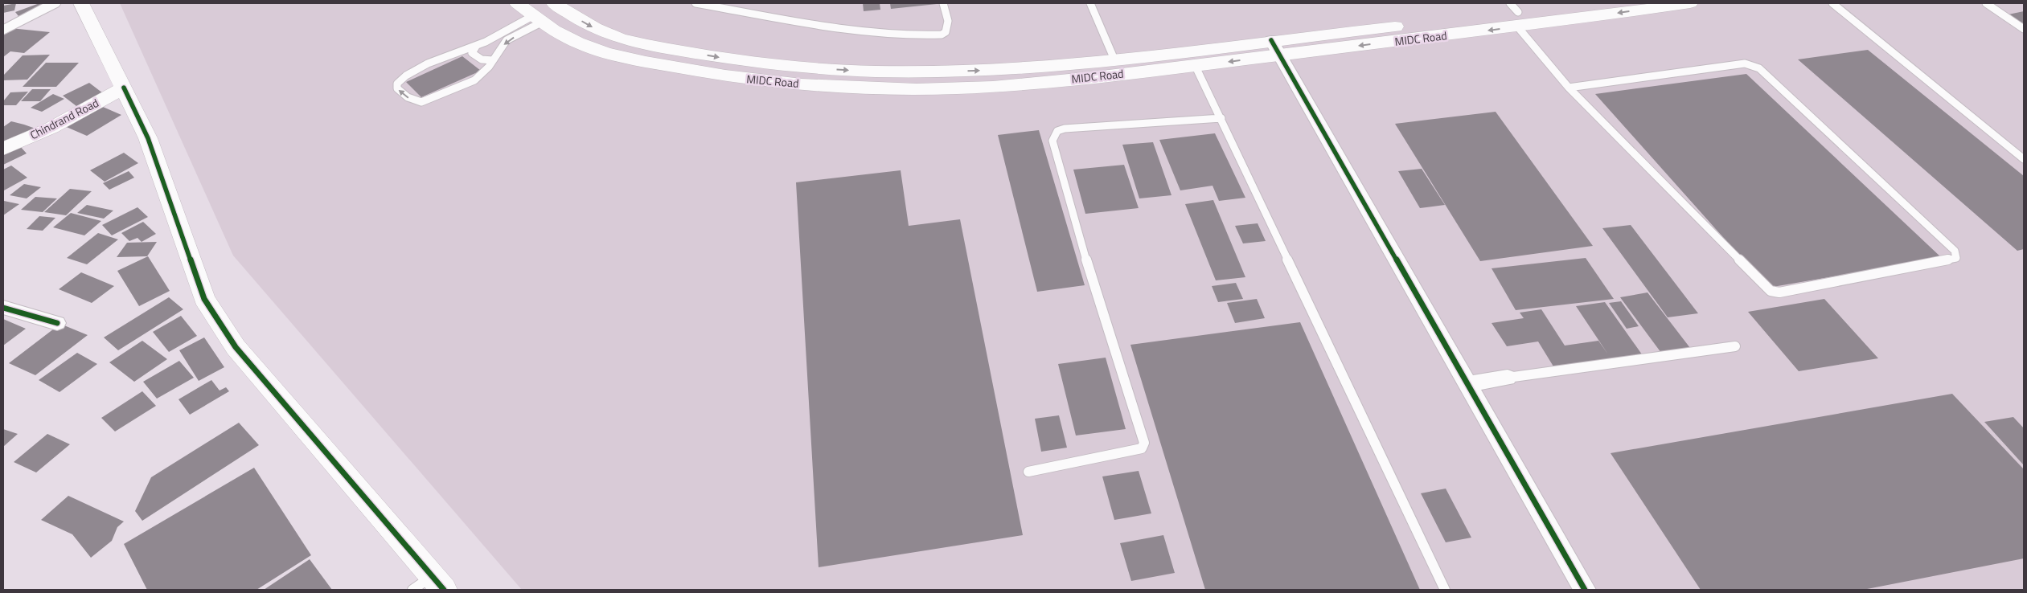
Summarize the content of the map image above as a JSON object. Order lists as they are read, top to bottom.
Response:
{
  "streets": {
    "main road": ["MIDC Road", "Chindrand Road"]
  }
}
